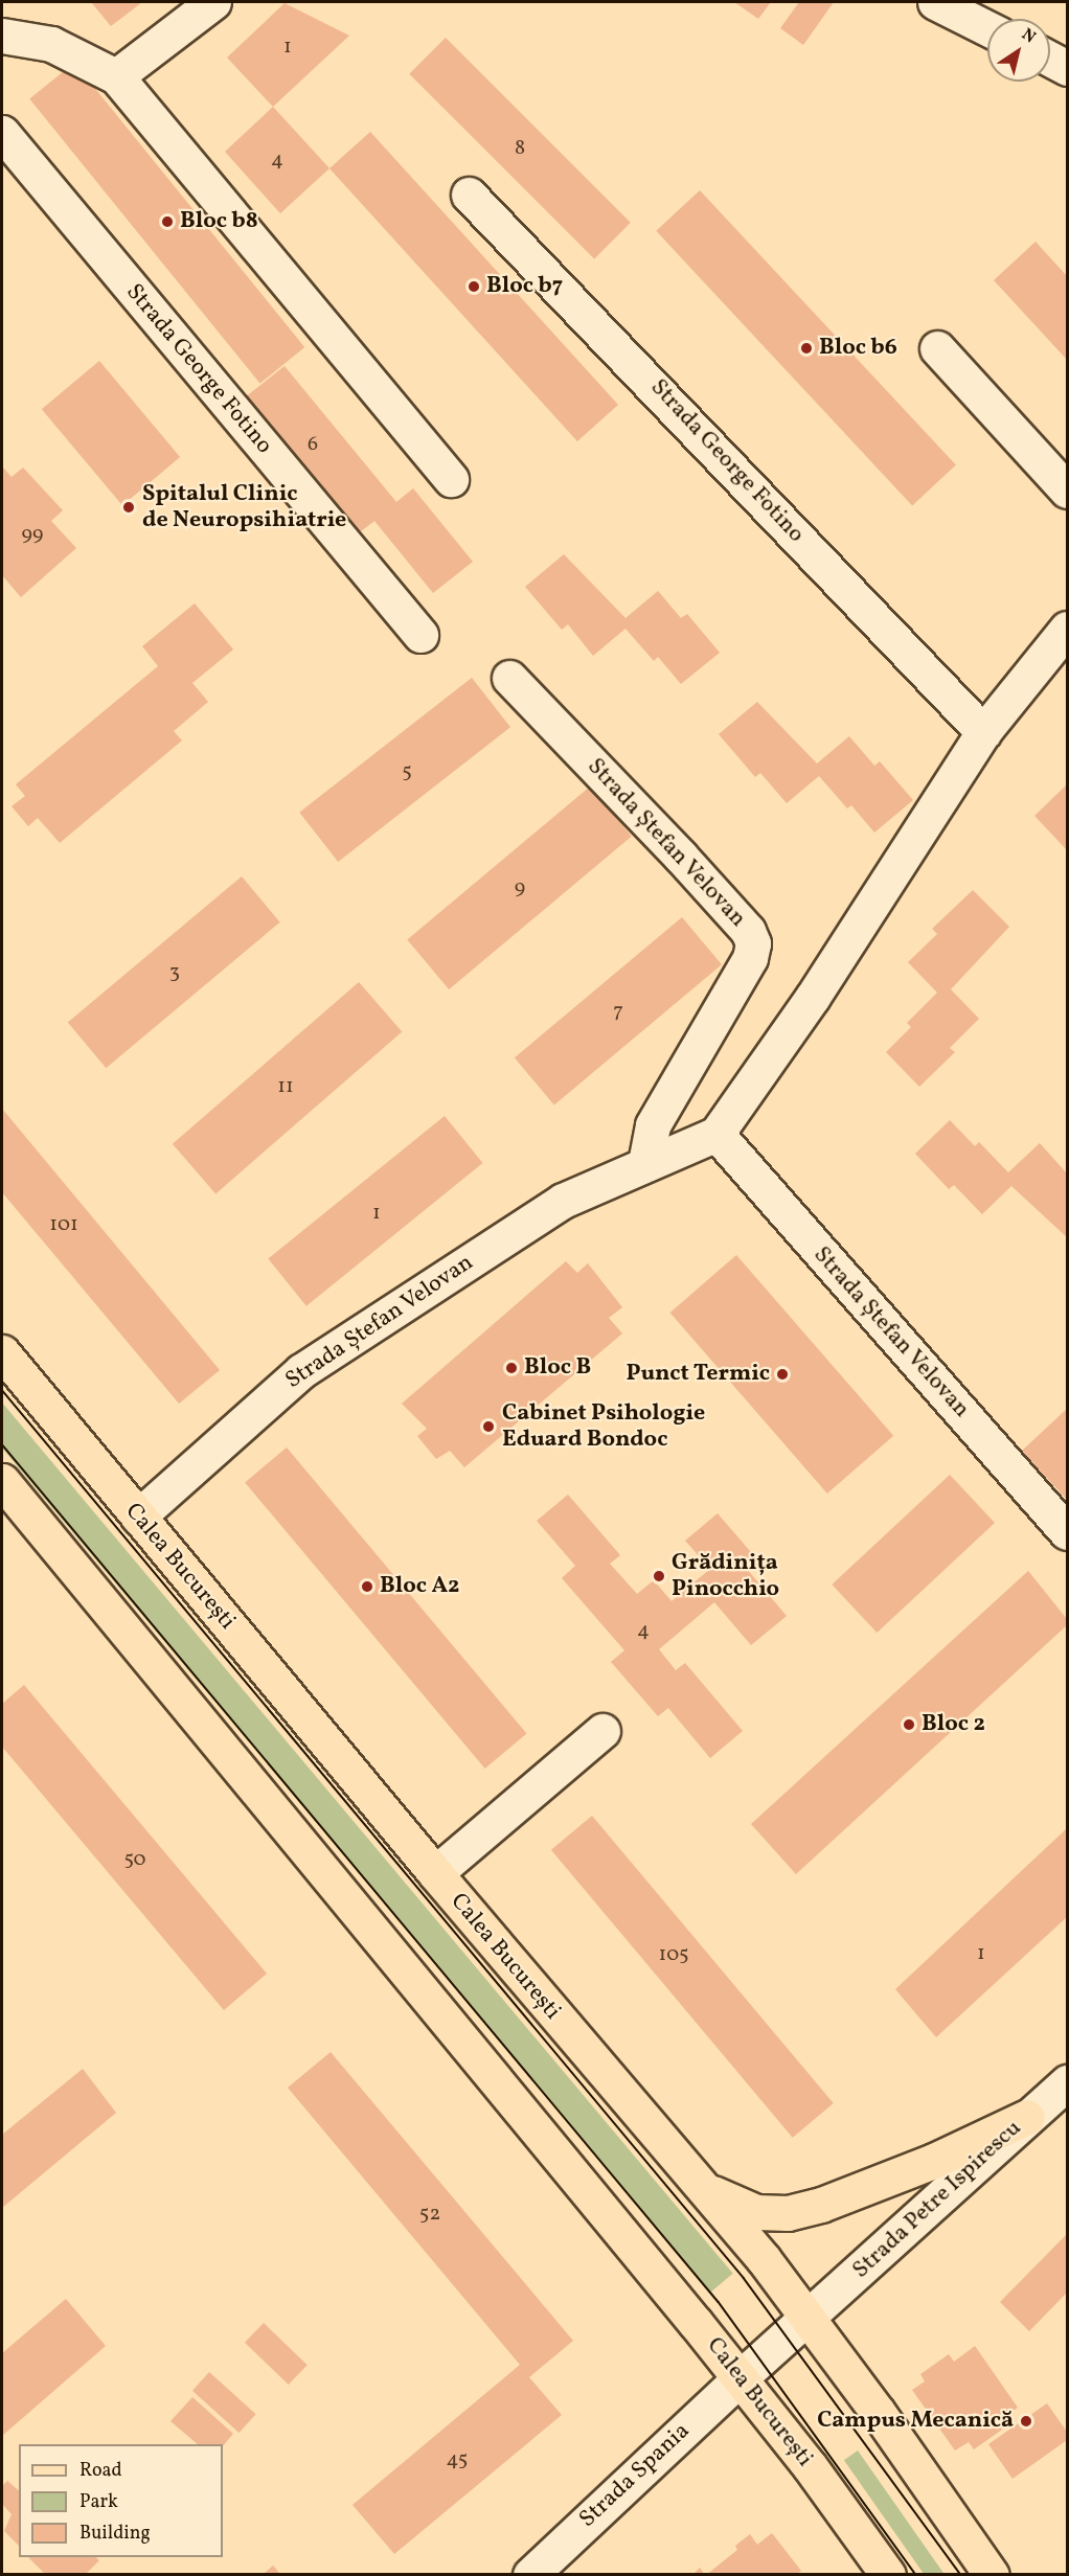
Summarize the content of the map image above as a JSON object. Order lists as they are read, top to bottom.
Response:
{
  "streets": {
    "main road": ["Calea București"],
    "street": [
      "Strada George Fotino",
      "Strada Ștefan Velovan",
      "Strada Petre Ispirescu",
      "Strada Spania"
    ]
  },
  "crossings": [
    ["Strada Ștefan Velovan", "Calea București"],
    ["Calea București", "Strada Petre Ispirescu"],
    ["Calea București", "Strada Spania"],
    ["Strada Petre Ispirescu", "Strada Spania"]
  ],
  "places": [
    "Bloc b8",
    "Bloc b7",
    "Bloc b6",
    "Spitalul Clinic de Neuropsihiatrie",
    "Bloc B",
    "Punct Termic",
    "Cabinet Psihologie Eduard Bondoc",
    "Grădinița Pinocchio",
    "Bloc A2",
    "Bloc 2",
    "Campus Mecanică"
  ],
  "house_numbers": [
    "1",
    "8",
    "4",
    "6",
    "99",
    "5",
    "9",
    "3",
    "7",
    "11",
    "1",
    "101",
    "4",
    "50",
    "1",
    "105",
    "52",
    "45"
  ],
  "legend": ["Road", "Park", "Building"],
  "north": "top right"
}
